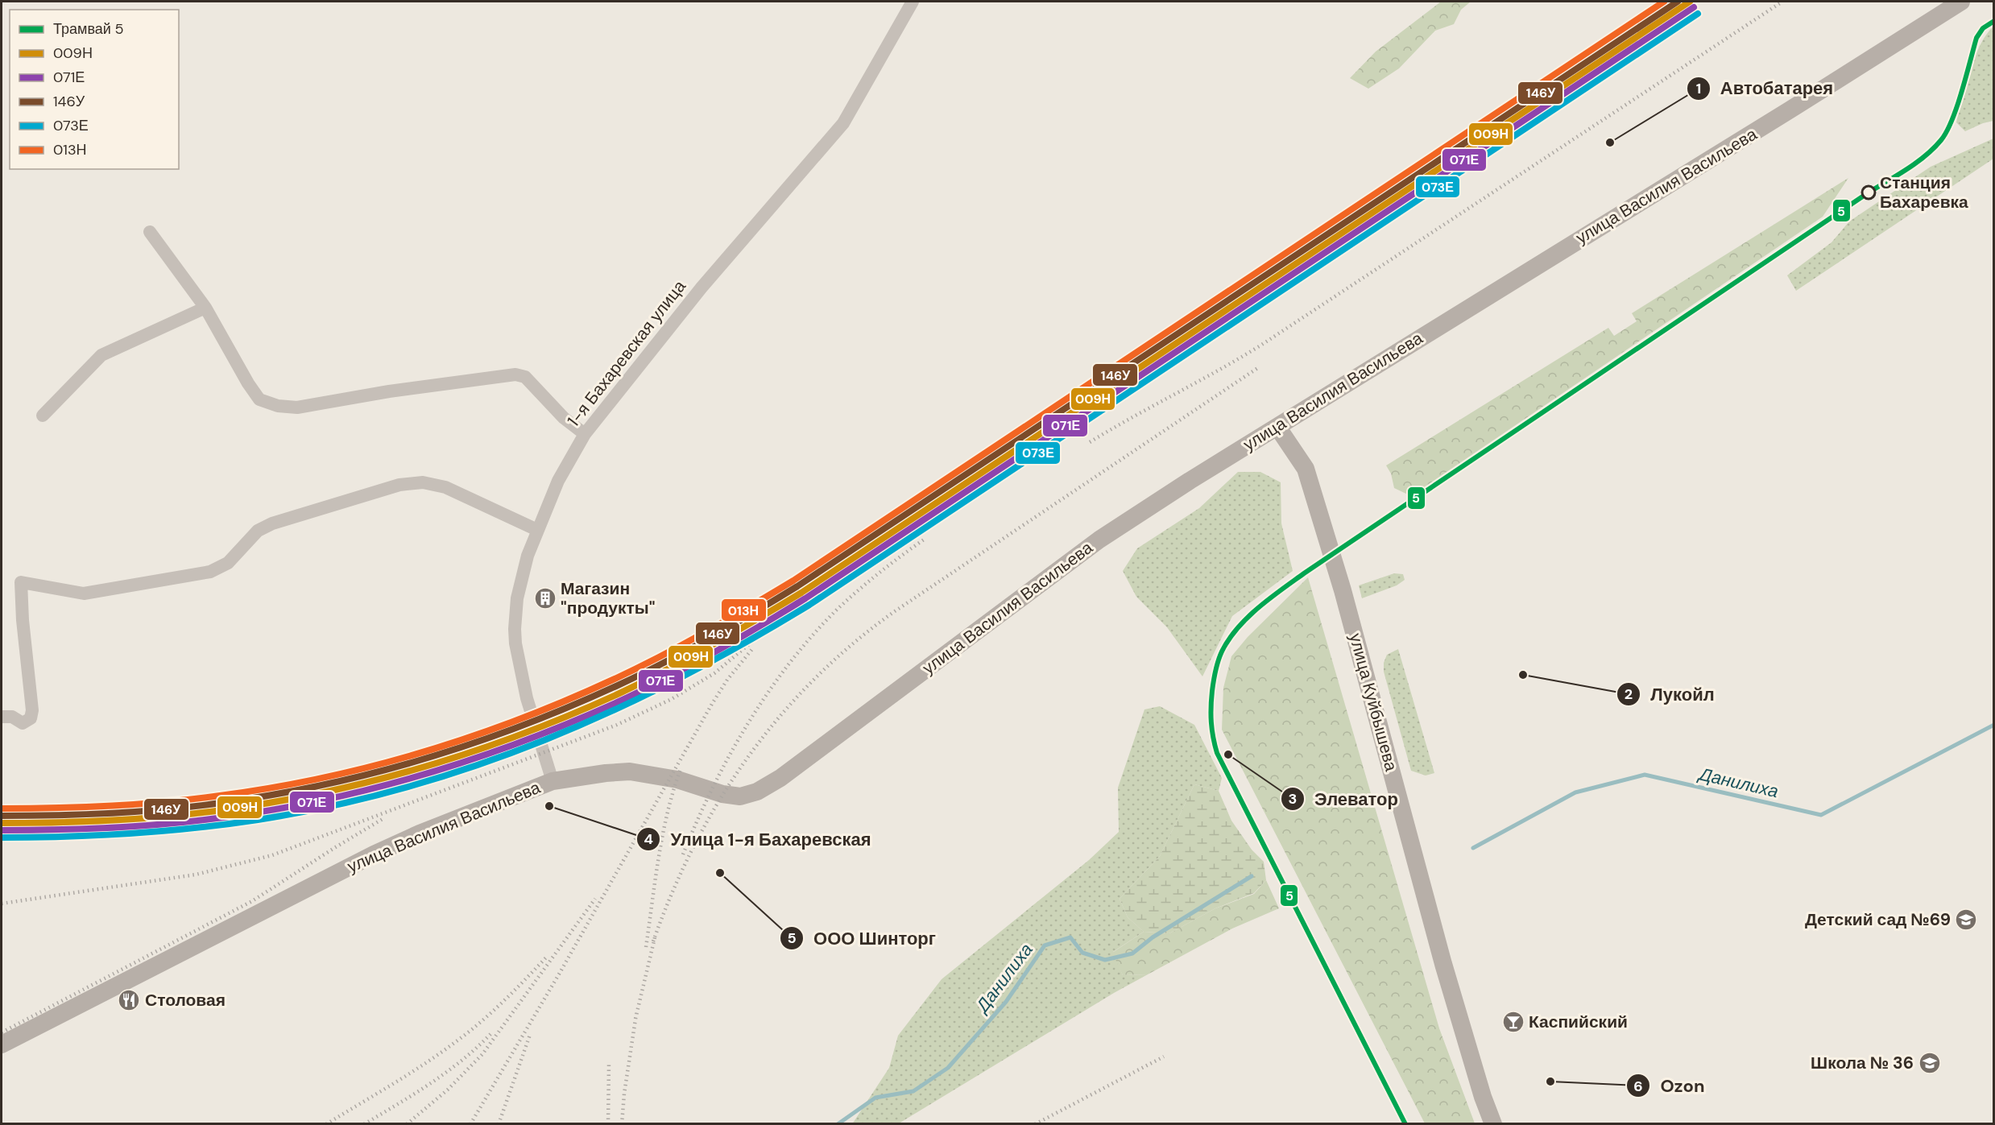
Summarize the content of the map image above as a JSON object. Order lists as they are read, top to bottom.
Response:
{
  "streets": {
    "main road": ["улица Василия Васильева", "улица Куйбышева"],
    "street": ["1-я Бахаревская улица"]
  },
  "crossings": [
    ["улица Василия Васильева", "1-я Бахаревская улица"],
    ["улица Василия Васильева", "улица Куйбышева"]
  ],
  "water": ["Данилиха"],
  "places": {
    "other": [
      "Автобатарея",
      "Станция Бахаревка",
      "Лукойл",
      "Элеватор",
      "Улица 1-я Бахаревская",
      "ООО Шинторг",
      "Ozon"
    ],
    "building": ["Магазин \"продукты\""],
    "school or university": ["Детский сад №69", "Школа № 36"],
    "restaurant": ["Столовая"],
    "bar": ["Каспийский"]
  },
  "lines": [
    "transit line 009Н",
    "transit line 146У",
    "transit line 013Н",
    "transit line 071Е",
    "transit line 073Е",
    "tram line 5"
  ],
  "legend": [
    "Трамвай 5",
    "009Н",
    "071Е",
    "146У",
    "073Е",
    "013Н"
  ]
}
